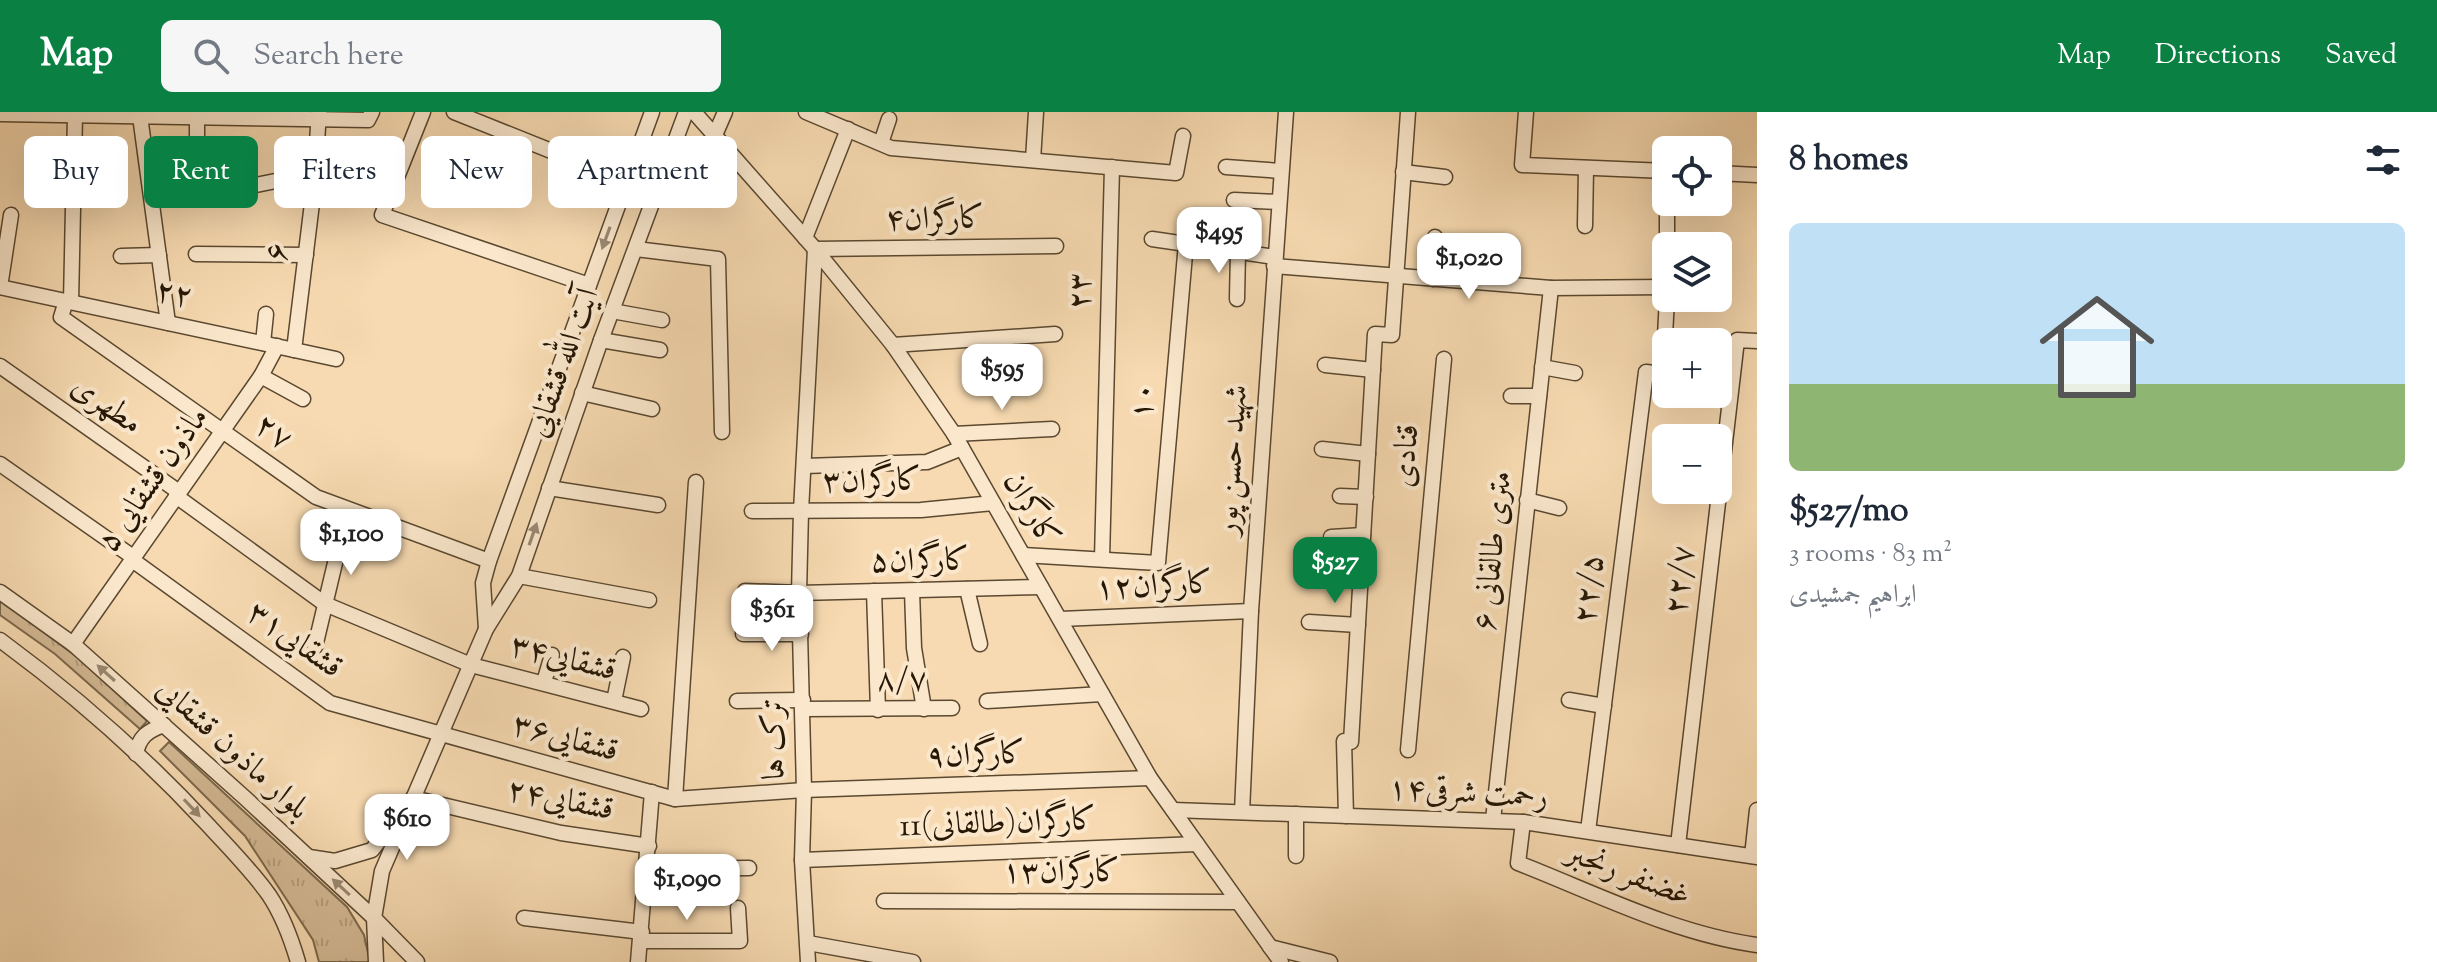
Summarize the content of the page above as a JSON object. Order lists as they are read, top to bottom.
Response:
{
  "streets": {
    "street": [
      "کارگران۴",
      "۶",
      "۲۳",
      "۲۲",
      "آیت الله قشقایی",
      "۱۰",
      "مطهری",
      "۲۷",
      "قنادی",
      "شهید حسن پور",
      "ماذون قشقایی ۵",
      "کارگران۳",
      "کارگران",
      "۶ متری طالقانی",
      "کارگران۵",
      "۲۲/۷",
      "۱۲کارگران",
      "۲۲/۵",
      "۳۱قشقایی",
      "قشقایی۳۴",
      "۸/۷",
      "قشقایی۳۶",
      "ترک ها",
      "بلوار ماذون قشقایی",
      "کارگران۹",
      "۱۴رحمت شرقی",
      "قشقایی۲۴",
      "11کارگران(طالقانی)",
      "کارگران۱۳",
      "غضنفر رنجبر"
    ]
  },
  "crossings": [
    ["کارگران۴", "کارگران"],
    ["کارگران۴", "ترک ها"],
    ["۶", "۲۲"],
    ["۲۳", "۱۰"],
    ["۲۲", "۲۷"],
    ["۲۲", "ماذون قشقایی ۵"],
    ["آیت الله قشقایی", "۲۷"],
    ["آیت الله قشقایی", "۳۱قشقایی"],
    ["آیت الله قشقایی", "قشقایی۳۴"],
    ["آیت الله قشقایی", "قشقایی۳۶"],
    ["آیت الله قشقایی", "قشقایی۲۴"],
    ["مطهری", "ماذون قشقایی ۵"],
    ["مطهری", "قشقایی۳۴"],
    ["۲۷", "ماذون قشقایی ۵"],
    ["شهید حسن پور", "۱۲کارگران"],
    ["شهید حسن پور", "۱۴رحمت شرقی"],
    ["ماذون قشقایی ۵", "۳۱قشقایی"],
    ["ماذون قشقایی ۵", "بلوار ماذون قشقایی"],
    ["کارگران۳", "کارگران"],
    ["کارگران۳", "ترک ها"],
    ["کارگران", "کارگران۵"],
    ["کارگران", "۱۲کارگران"],
    ["کارگران", "ترک ها"],
    ["کارگران", "کارگران۹"],
    ["کارگران", "۱۴رحمت شرقی"],
    ["کارگران", "11کارگران(طالقانی)"],
    ["کارگران", "کارگران۱۳"],
    ["۶ متری طالقانی", "۱۴رحمت شرقی"],
    ["کارگران۵", "ترک ها"],
    ["۲۲/۷", "۱۴رحمت شرقی"],
    ["۲۲/۵", "۱۴رحمت شرقی"],
    ["۳۱قشقایی", "قشقایی۳۶"],
    ["۸/۷", "ترک ها"],
    ["قشقایی۳۶", "کارگران۹"],
    ["ترک ها", "کارگران۹"],
    ["ترک ها", "11کارگران(طالقانی)"],
    ["۱۴رحمت شرقی", "غضنفر رنجبر"]
  ],
  "page": {
    "header": "Map",
    "search": "Search here",
    "nav": ["Map", "Directions", "Saved"],
    "heading": "8 homes",
    "map_buttons": ["+", "−"],
    "chip": [
      "Buy",
      "Rent",
      "Filters",
      "New",
      "Apartment"
    ],
    "price": [
      "$495",
      "$1,020",
      "$595",
      "$1,100",
      "$527",
      "$361",
      "$610",
      "$1,090"
    ],
    "list": [
      {
        "name": "$527/mo",
        "note": "3 rooms · 83 m² · ابراهیم جمشیدی"
      }
    ]
  }
}
